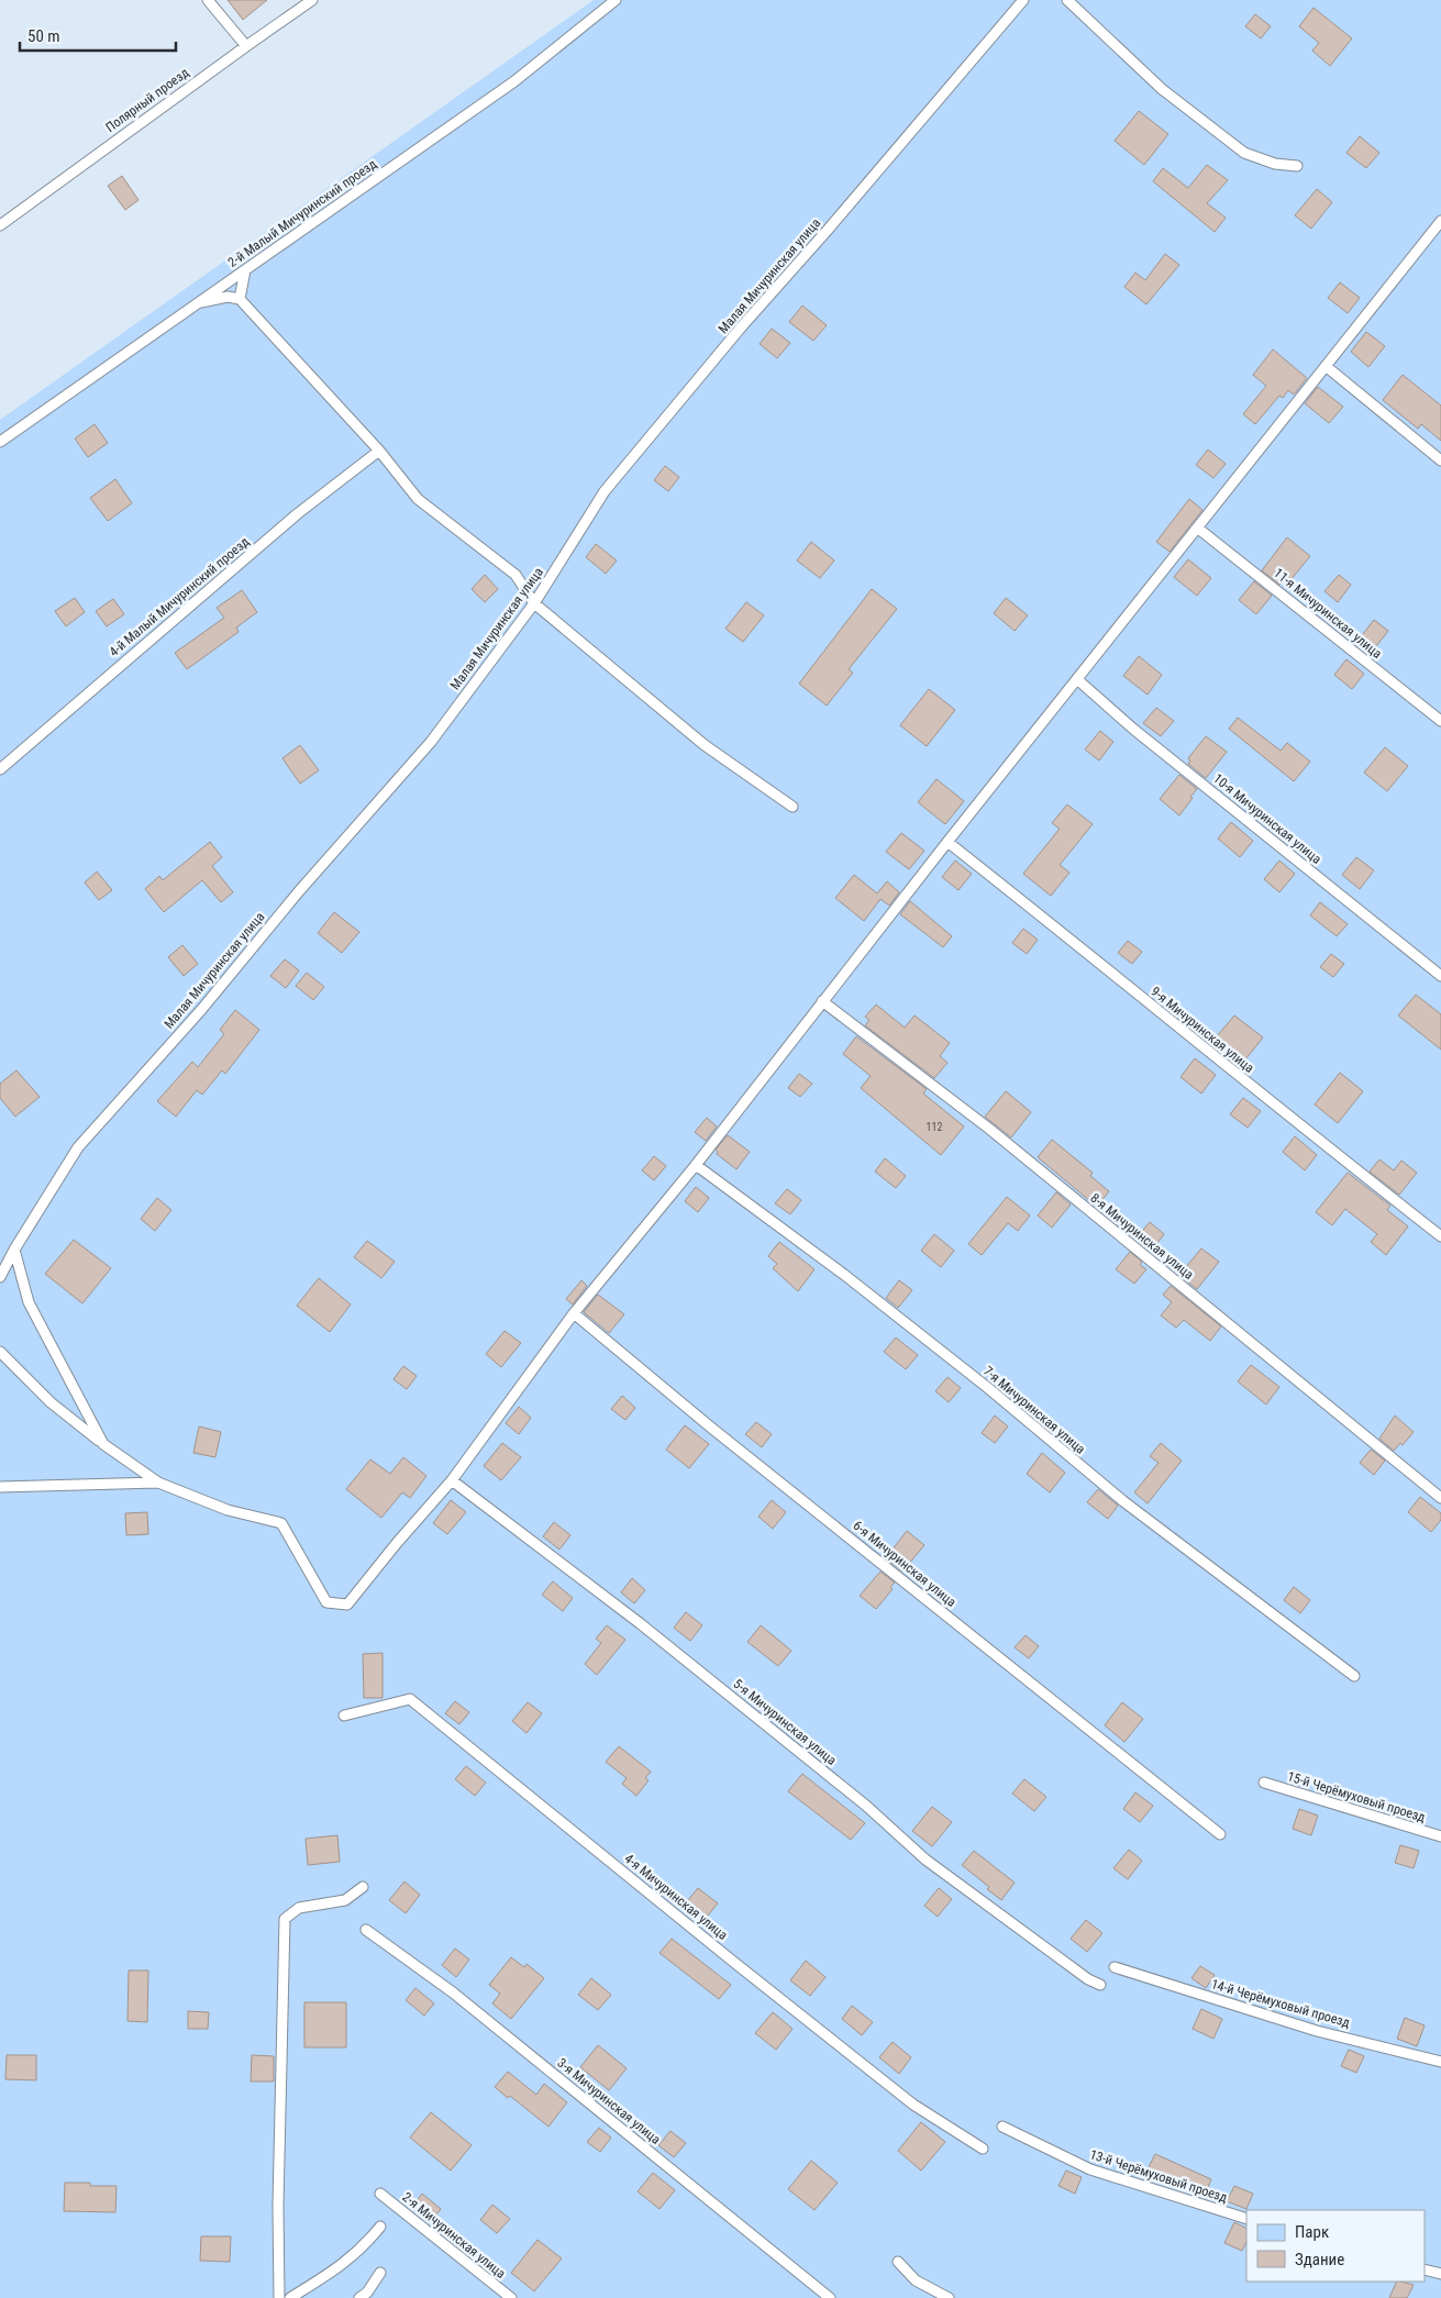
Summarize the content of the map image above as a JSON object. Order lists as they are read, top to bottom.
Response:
{
  "streets": {
    "lane": [
      "Полярный проезд",
      "2-й Малый Мичуринский проезд",
      "Малая Мичуринская улица",
      "4-й Малый Мичуринский проезд",
      "11-я Мичуринская улица",
      "10-я Мичуринская улица",
      "9-я Мичуринская улица",
      "8-я Мичуринская улица",
      "7-я Мичуринская улица",
      "6-я Мичуринская улица",
      "5-я Мичуринская улица",
      "15-й Черёмуховый проезд",
      "4-я Мичуринская улица",
      "14-й Черёмуховый проезд",
      "3-я Мичуринская улица",
      "13-й Черёмуховый проезд",
      "2-я Мичуринская улица"
    ]
  },
  "house_numbers": ["112"],
  "legend": ["Парк", "Здание"],
  "scale_bar": "50 m"
}
